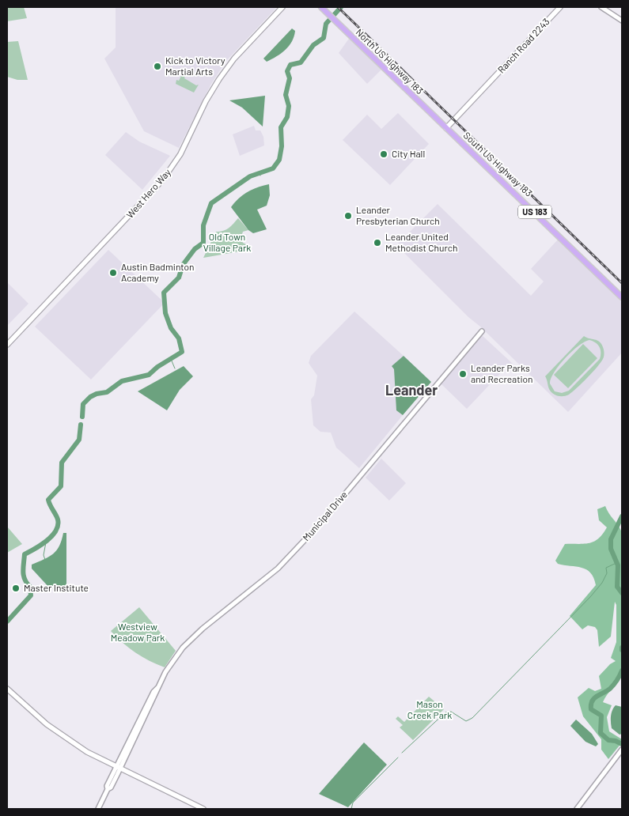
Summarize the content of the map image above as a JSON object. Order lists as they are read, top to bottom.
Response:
{
  "streets": {
    "main road": [
      "Ranch Road 2243",
      "North US Highway 183",
      "South US Highway 183",
      "West Hero Way",
      "US 183"
    ],
    "street": ["Municipal Drive"]
  },
  "crossings": [
    ["Ranch Road 2243", "North US Highway 183"],
    ["Ranch Road 2243", "South US Highway 183"],
    ["North US Highway 183", "South US Highway 183"]
  ],
  "districts": ["Leander"],
  "parks": ["Old Town Village Park", "Westview Meadow Park", "Mason Creek Park"],
  "places": [
    "Kick to Victory Martial Arts",
    "City Hall",
    "Leander Presbyterian Church",
    "Leander United Methodist Church",
    "Austin Badminton Academy",
    "Leander Parks and Recreation",
    "Master Institute"
  ]
}
